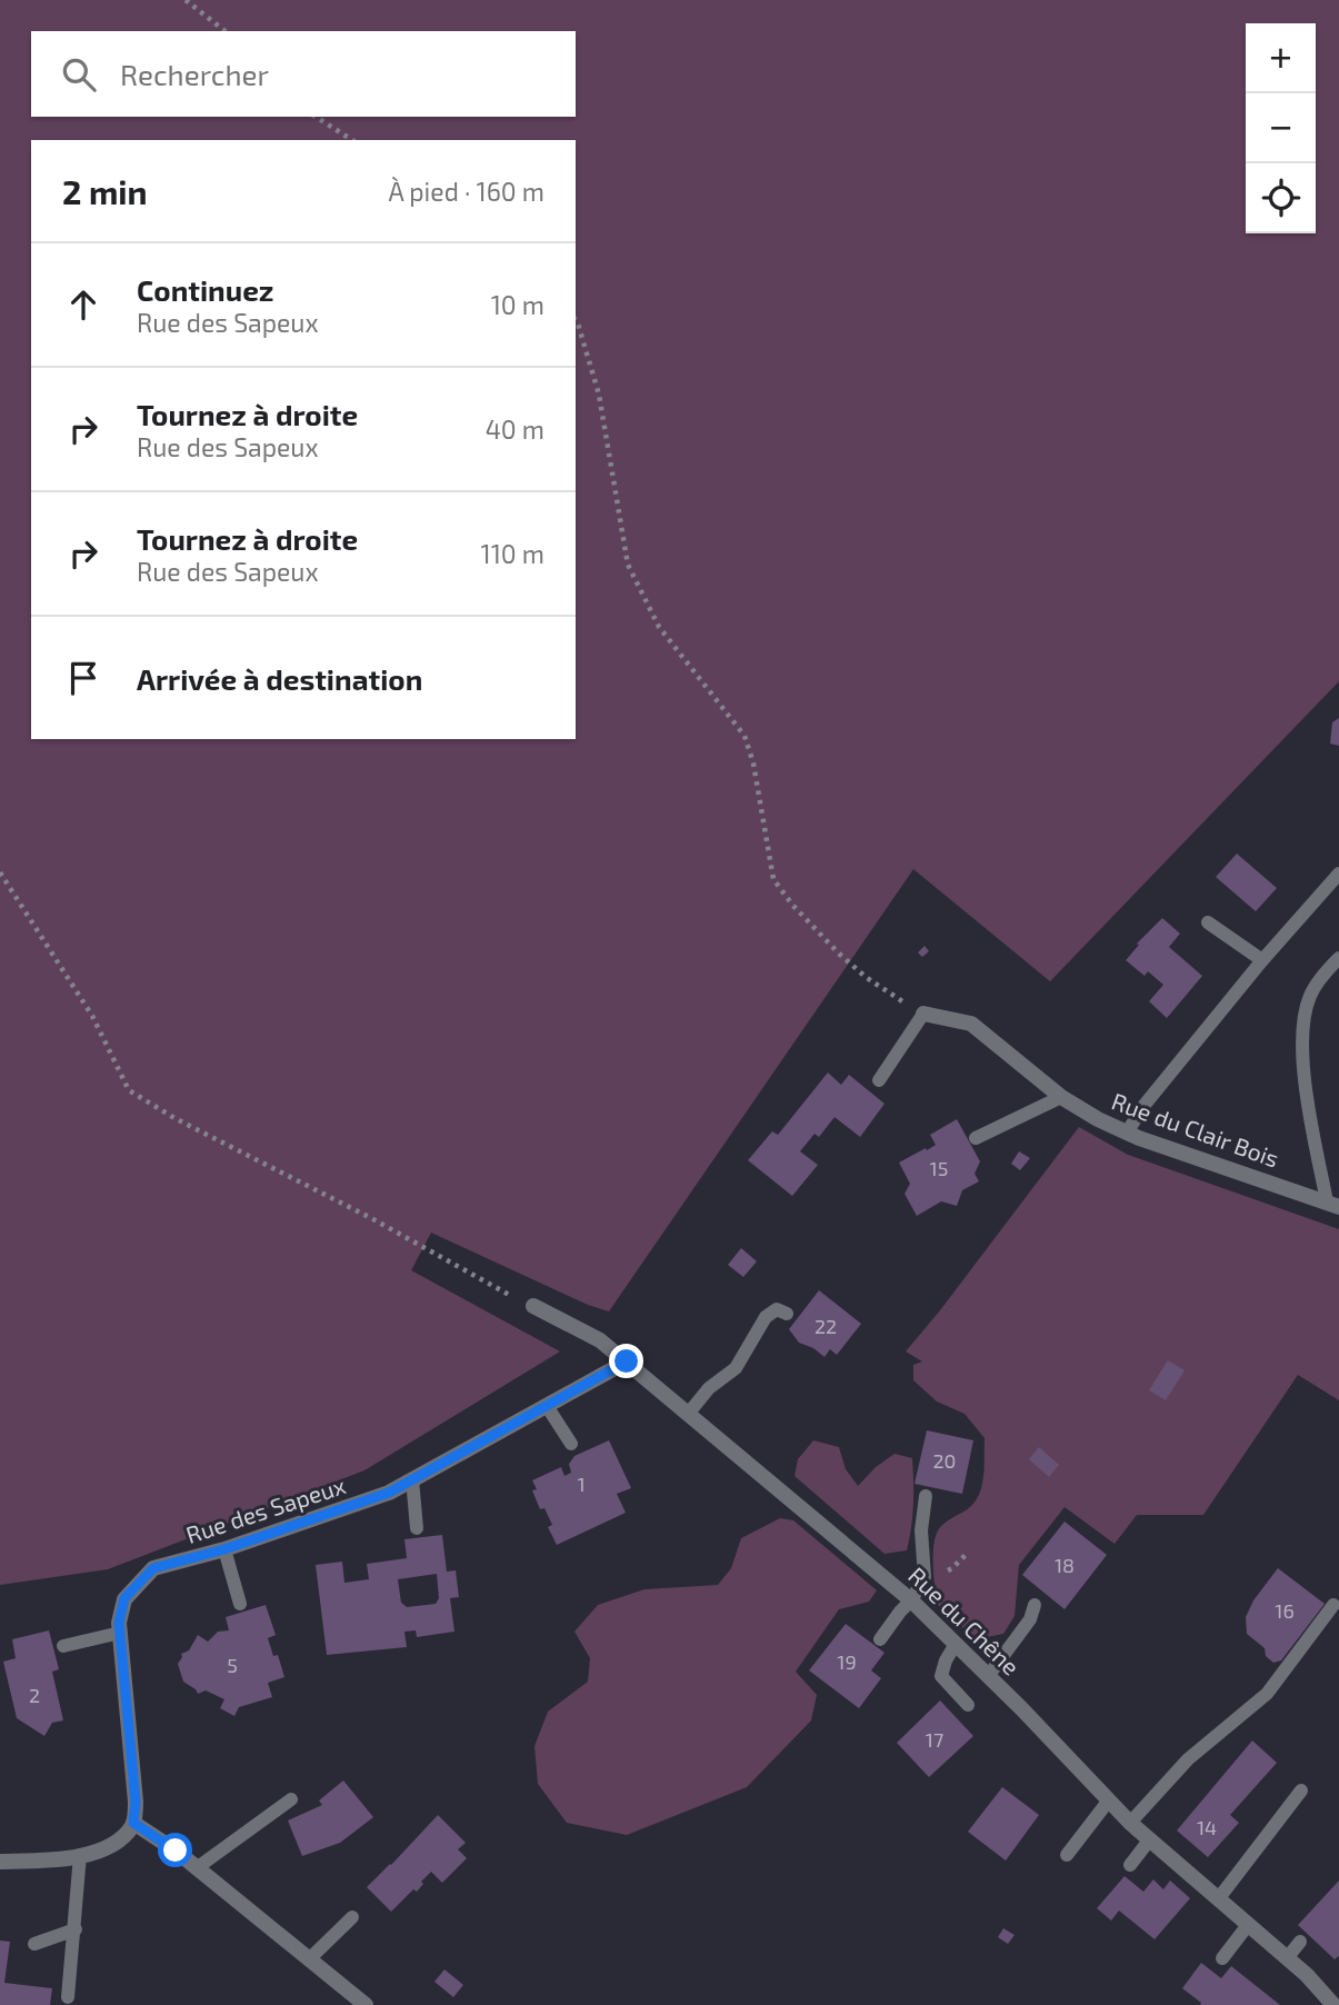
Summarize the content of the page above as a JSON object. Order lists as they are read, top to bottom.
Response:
{
  "streets": {
    "street": ["Rue du Clair Bois", "Rue des Sapeux", "Rue du Chêne"]
  },
  "crossings": [
    ["Rue des Sapeux", "Rue du Chêne"]
  ],
  "house_numbers": [
    "15",
    "22",
    "20",
    "1",
    "18",
    "16",
    "19",
    "5",
    "2",
    "17",
    "14"
  ],
  "page": {
    "map_buttons": ["+", "−"],
    "search": "Rechercher",
    "heading": ["2 min", "À pied · 160 m"],
    "list": [
      ["Continuez", "Rue des Sapeux", "10 m"],
      ["Tournez à droite", "Rue des Sapeux", "40 m"],
      ["Tournez à droite", "Rue des Sapeux", "110 m"],
      "Arrivée à destination"
    ]
  }
}
